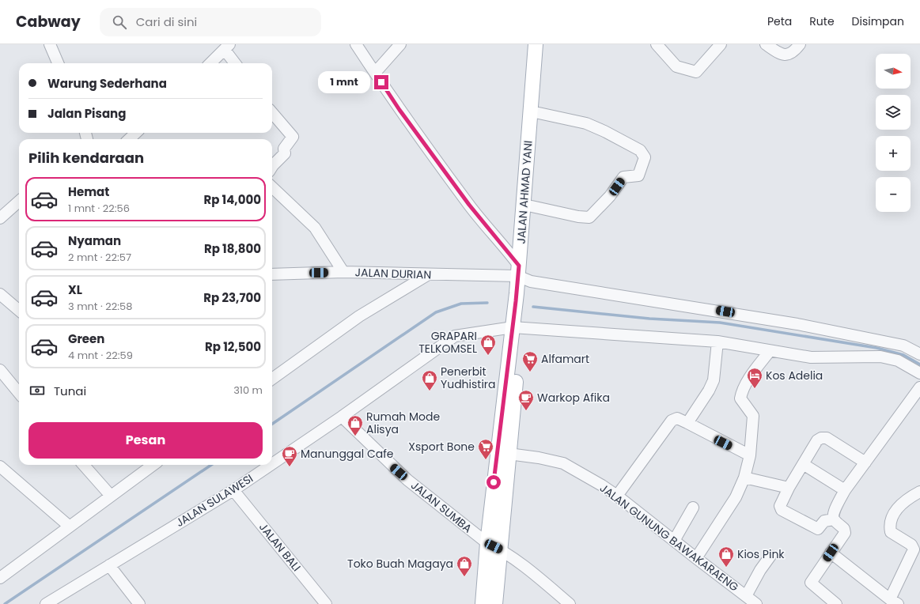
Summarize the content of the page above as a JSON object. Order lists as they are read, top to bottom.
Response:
{
  "streets": {
    "main road": ["JALAN AHMAD YANI"],
    "street": [
      "JALAN DURIAN",
      "JALAN SULAWESI",
      "JALAN SUMBA",
      "JALAN GUNUNG BAWAKARAENG",
      "JALAN BALI"
    ]
  },
  "crossings": [
    ["JALAN AHMAD YANI", "JALAN DURIAN"],
    ["JALAN AHMAD YANI", "JALAN SULAWESI"],
    ["JALAN AHMAD YANI", "JALAN SUMBA"],
    ["JALAN SULAWESI", "JALAN SUMBA"],
    ["JALAN SULAWESI", "JALAN BALI"]
  ],
  "places": {
    "shop": [
      "GRAPARI TELKOMSEL",
      "Penerbit Yudhistira",
      "Rumah Mode Alisya",
      "Kios Pink",
      "Toko Buah Magaya"
    ],
    "supermarket": ["Alfamart", "Xsport Bone"],
    "hotel": ["Kos Adelia"],
    "cafe": ["Warkop Afika", "Manunggal Cafe"]
  },
  "north": "right",
  "page": {
    "header": "Cabway",
    "search": "Cari di sini",
    "nav": ["Peta", "Rute", "Disimpan"],
    "map_buttons": ["+", "−"],
    "banner": ["Warung Sederhana", "Jalan Pisang"],
    "bubble": "1 mnt",
    "heading": "Pilih kendaraan",
    "list": [
      {
        "name": "Hemat",
        "note": "1 mnt · 22:56",
        "value": "Rp 14,000"
      },
      {
        "name": "Nyaman",
        "note": "2 mnt · 22:57",
        "value": "Rp 18,800"
      },
      {
        "name": "XL",
        "note": "3 mnt · 22:58",
        "value": "Rp 23,700"
      },
      {
        "name": "Green",
        "note": "4 mnt · 22:59",
        "value": "Rp 12,500"
      }
    ],
    "pay": ["Tunai", "310 m"],
    "buttons": "Pesan"
  }
}
